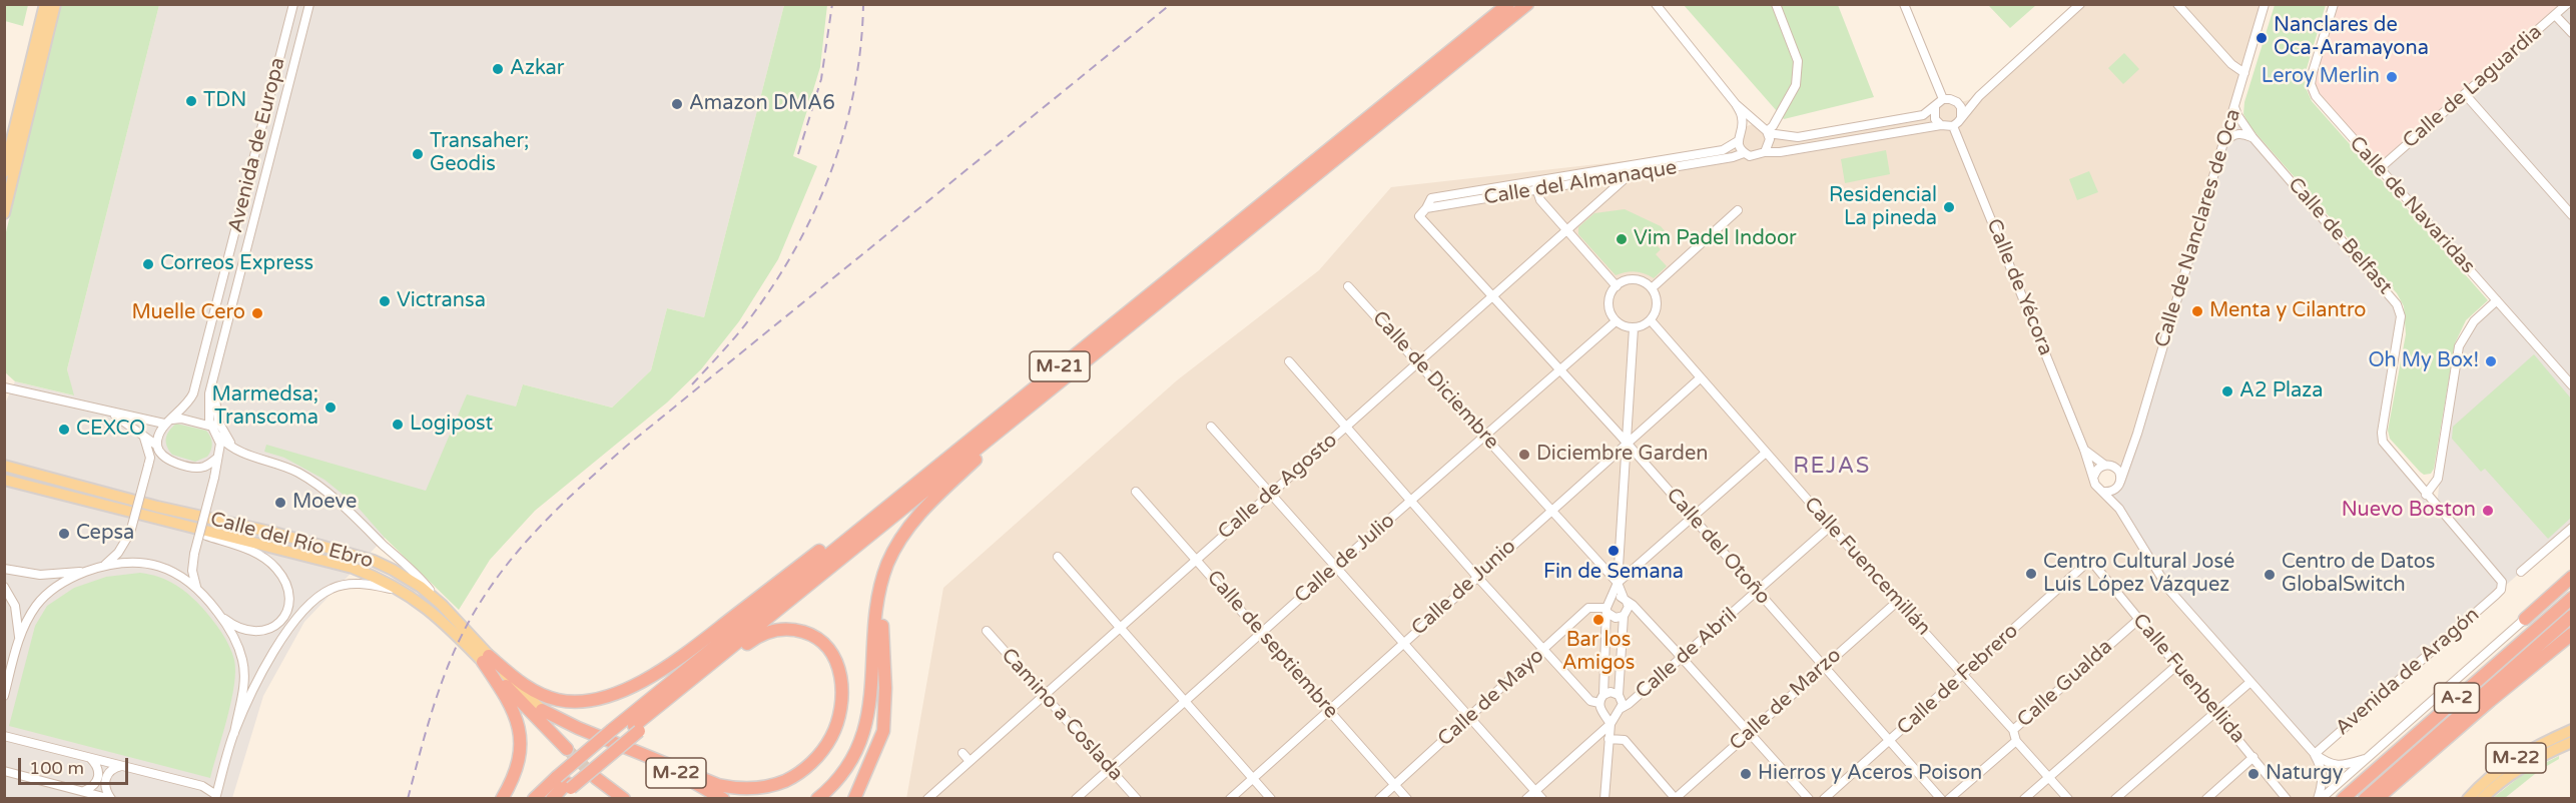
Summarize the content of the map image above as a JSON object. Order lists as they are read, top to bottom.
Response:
{
  "streets": {
    "highway": ["M-21", "A-2", "M-22"],
    "main road": ["Calle del Río Ebro"],
    "street": [
      "Calle de Laguardia",
      "Avenida de Europa",
      "Calle del Almanaque",
      "Calle de Navaridas",
      "Calle de Nanclares de Oca",
      "Calle de Belfast",
      "Calle de Yécora",
      "Calle de Diciembre",
      "Calle de Agosto",
      "Calle del Otoño",
      "Calle de Julio",
      "Calle Fuencemillán",
      "Calle de Junio",
      "Calle de septiembre",
      "Calle de Abril",
      "Avenida de Aragón",
      "Calle Fuenbellida",
      "Calle de Febrero",
      "Calle Gualda",
      "Calle de Mayo",
      "Calle de Marzo",
      "Camino a Coslada"
    ]
  },
  "crossings": [
    ["Calle de Laguardia", "Calle de Navaridas"],
    ["Calle del Almanaque", "Calle de Agosto"],
    ["Calle del Almanaque", "Calle del Otoño"],
    ["Calle de Nanclares de Oca", "Calle de Belfast"],
    ["Calle de Nanclares de Oca", "Calle de Yécora"],
    ["Calle de Belfast", "Avenida de Aragón"],
    ["Calle de Diciembre", "Calle de Agosto"],
    ["Calle de Diciembre", "Calle de Julio"],
    ["Calle de Diciembre", "Calle de Junio"],
    ["Calle de Agosto", "Calle del Otoño"],
    ["Calle de Agosto", "Calle de septiembre"],
    ["Calle de Agosto", "Camino a Coslada"],
    ["Calle del Río Ebro", "M-22"],
    ["Calle del Otoño", "Calle de Julio"],
    ["Calle del Otoño", "Calle de Junio"],
    ["Calle del Otoño", "Calle de Abril"],
    ["Calle del Otoño", "Calle de Febrero"],
    ["Calle del Otoño", "Calle de Marzo"],
    ["Calle de Julio", "Calle Fuencemillán"],
    ["Calle de Julio", "Calle de septiembre"],
    ["Calle de Julio", "Camino a Coslada"],
    ["Calle Fuencemillán", "Calle de Junio"],
    ["Calle Fuencemillán", "Calle de Abril"],
    ["Calle Fuencemillán", "Calle de Febrero"],
    ["Calle Fuencemillán", "Calle Gualda"],
    ["Calle Fuencemillán", "Calle de Marzo"],
    ["Calle de Junio", "Calle de septiembre"],
    ["Calle de septiembre", "Calle de Mayo"],
    ["Calle Fuenbellida", "Calle de Febrero"],
    ["Calle Fuenbellida", "Calle Gualda"]
  ],
  "districts": ["REJAS"],
  "places": [
    "Nanclares de Oca-Aramayona",
    "Azkar",
    "Leroy Merlin",
    "TDN",
    "Amazon DMA6",
    "Transaher; Geodis",
    "Residencial La pineda",
    "Vim Padel Indoor",
    "Correos Express",
    "Victransa",
    "Menta y Cilantro",
    "Muelle Cero",
    "Oh My Box!",
    "A2 Plaza",
    "Marmedsa; Transcoma",
    "Logipost",
    "CEXCO",
    "Diciembre Garden",
    "Moeve",
    "Nuevo Boston",
    "Cepsa",
    "Fin de Semana",
    "Centro Cultural José Luis López Vázquez",
    "Centro de Datos GlobalSwitch",
    "Bar los Amigos",
    "Hierros y Aceros Poison",
    "Naturgy"
  ],
  "scale_bar": "100 m"
}
